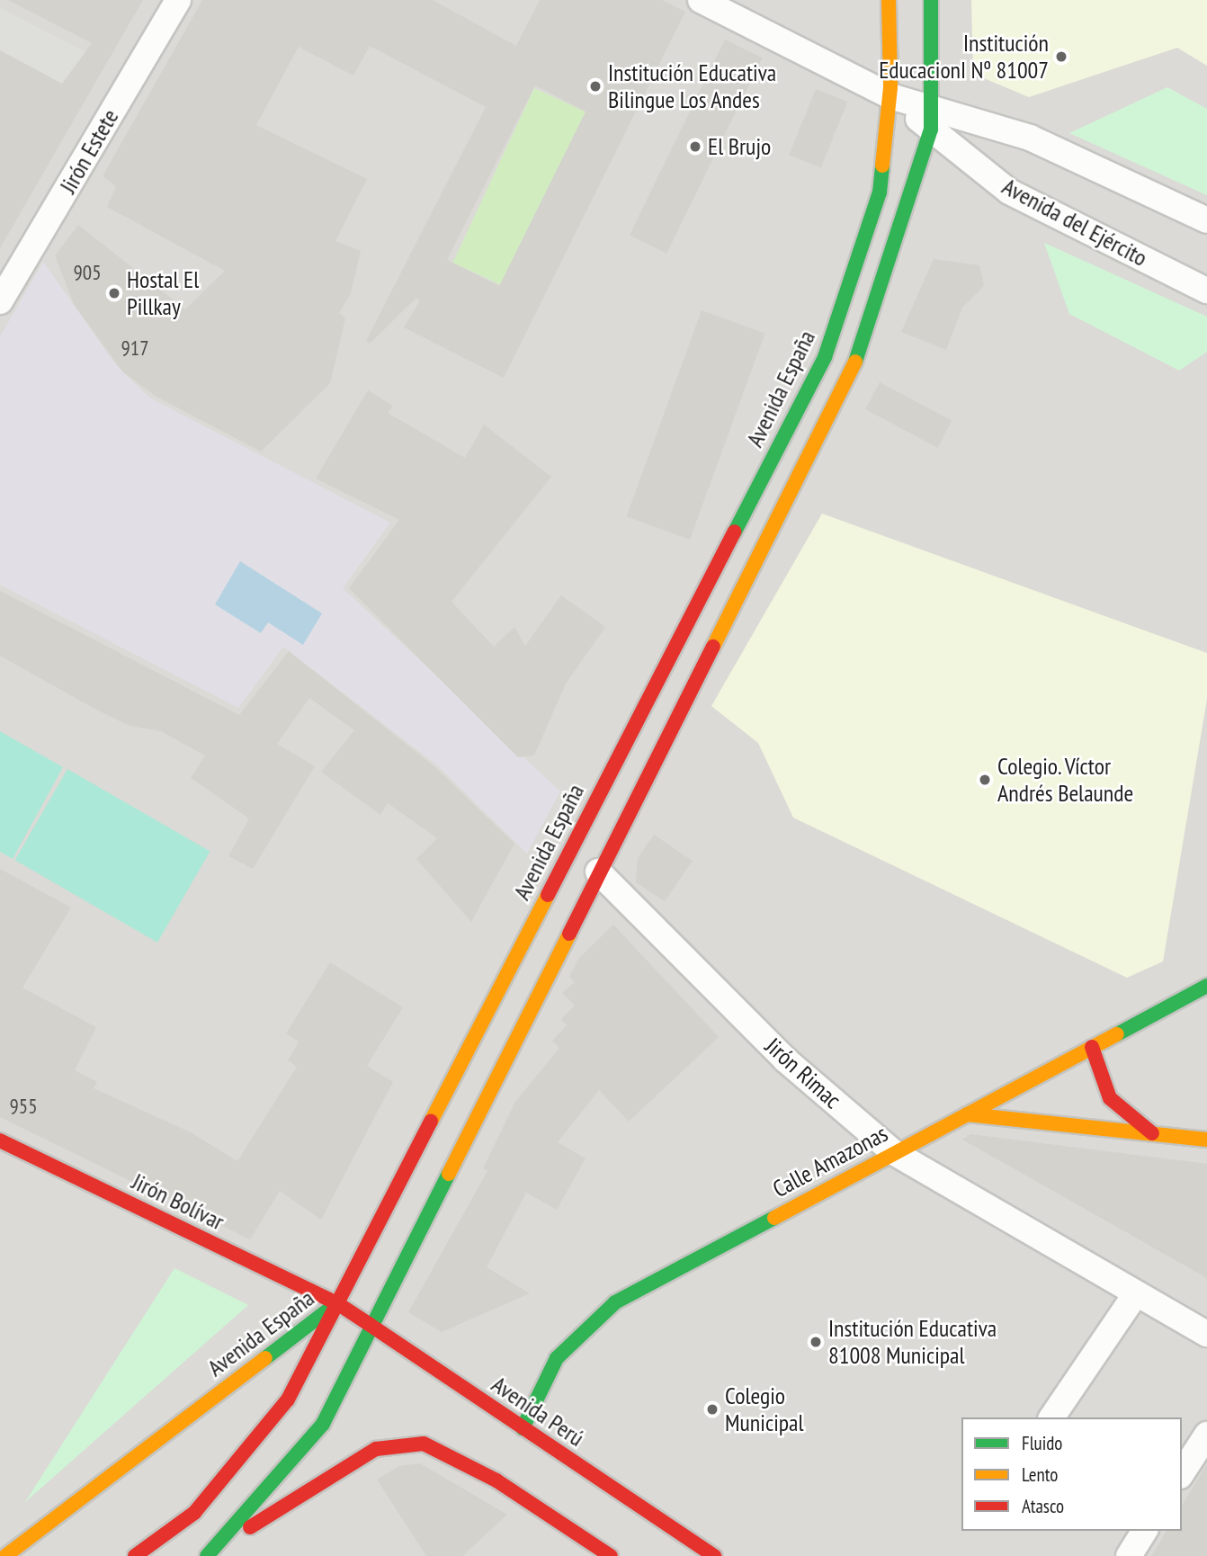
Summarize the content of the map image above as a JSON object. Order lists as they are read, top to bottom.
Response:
{
  "streets": {
    "main road": [
      "Avenida España",
      "Calle Amazonas",
      "Jirón Bolívar",
      "Avenida Perú"
    ],
    "street": ["Jirón Estete", "Avenida del Ejército", "Jirón Rimac"]
  },
  "crossings": [
    ["Avenida del Ejército", "Avenida España"],
    ["Avenida España", "Jirón Bolívar"],
    ["Avenida España", "Avenida Perú"],
    ["Jirón Rimac", "Calle Amazonas"],
    ["Calle Amazonas", "Avenida Perú"],
    ["Jirón Bolívar", "Avenida Perú"]
  ],
  "places": [
    "Institución EducacionI Nº 81007",
    "Institución Educativa Bilingue Los Andes",
    "El Brujo",
    "Hostal El Pillkay",
    "Colegio. Víctor Andrés Belaunde",
    "Institución Educativa 81008 Municipal",
    "Colegio Municipal"
  ],
  "house_numbers": ["905", "917", "955"],
  "legend": ["Fluido", "Lento", "Atasco"]
}
